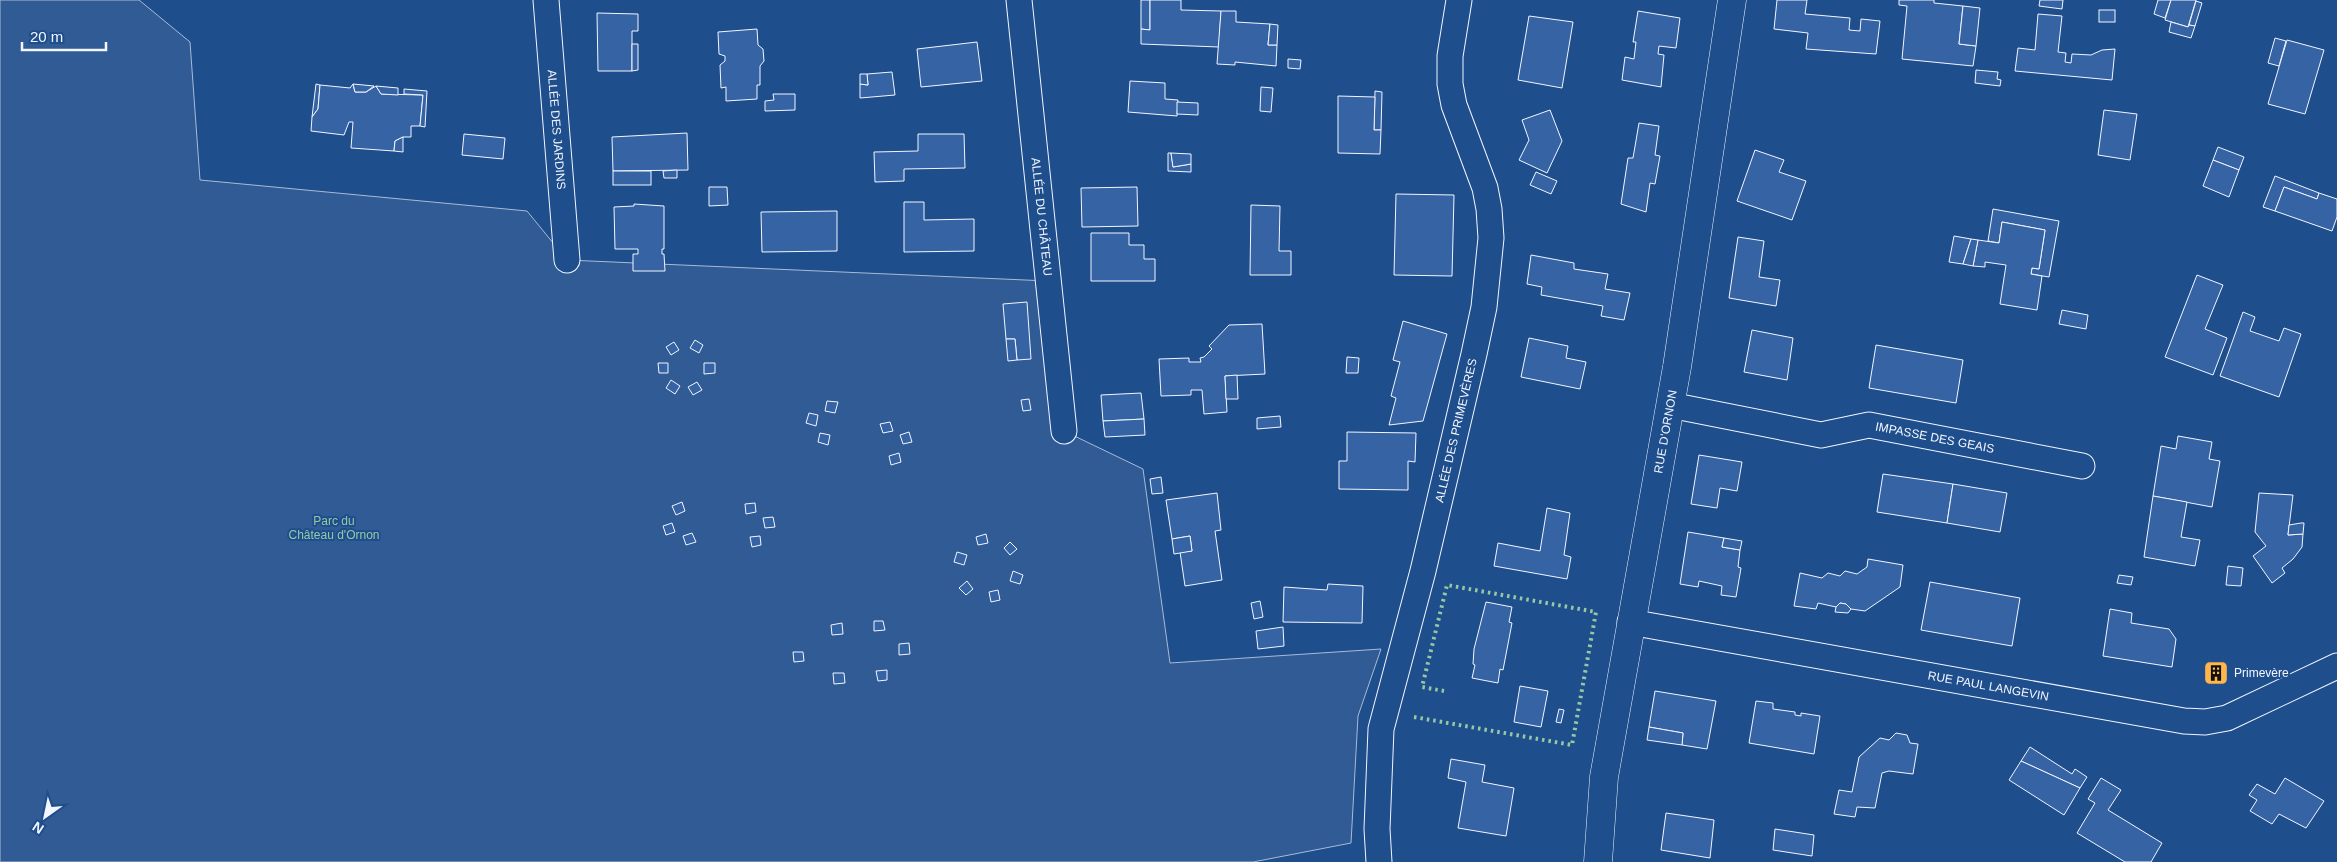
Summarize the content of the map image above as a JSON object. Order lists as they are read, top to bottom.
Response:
{
  "streets": {
    "street": [
      "ALLÉE DES JARDINS",
      "ALLÉE DU CHÂTEAU",
      "ALLÉE DES PRIMEVÈRES",
      "RUE D'ORNON",
      "IMPASSE DES GEAIS",
      "RUE PAUL LANGEVIN"
    ]
  },
  "crossings": [
    ["RUE D'ORNON", "IMPASSE DES GEAIS"],
    ["RUE D'ORNON", "RUE PAUL LANGEVIN"]
  ],
  "parks": ["Parc du Château d'Ornon"],
  "places": {
    "building": ["Primevère"]
  },
  "scale_bar": "20 m",
  "north": "bottom left"
}
